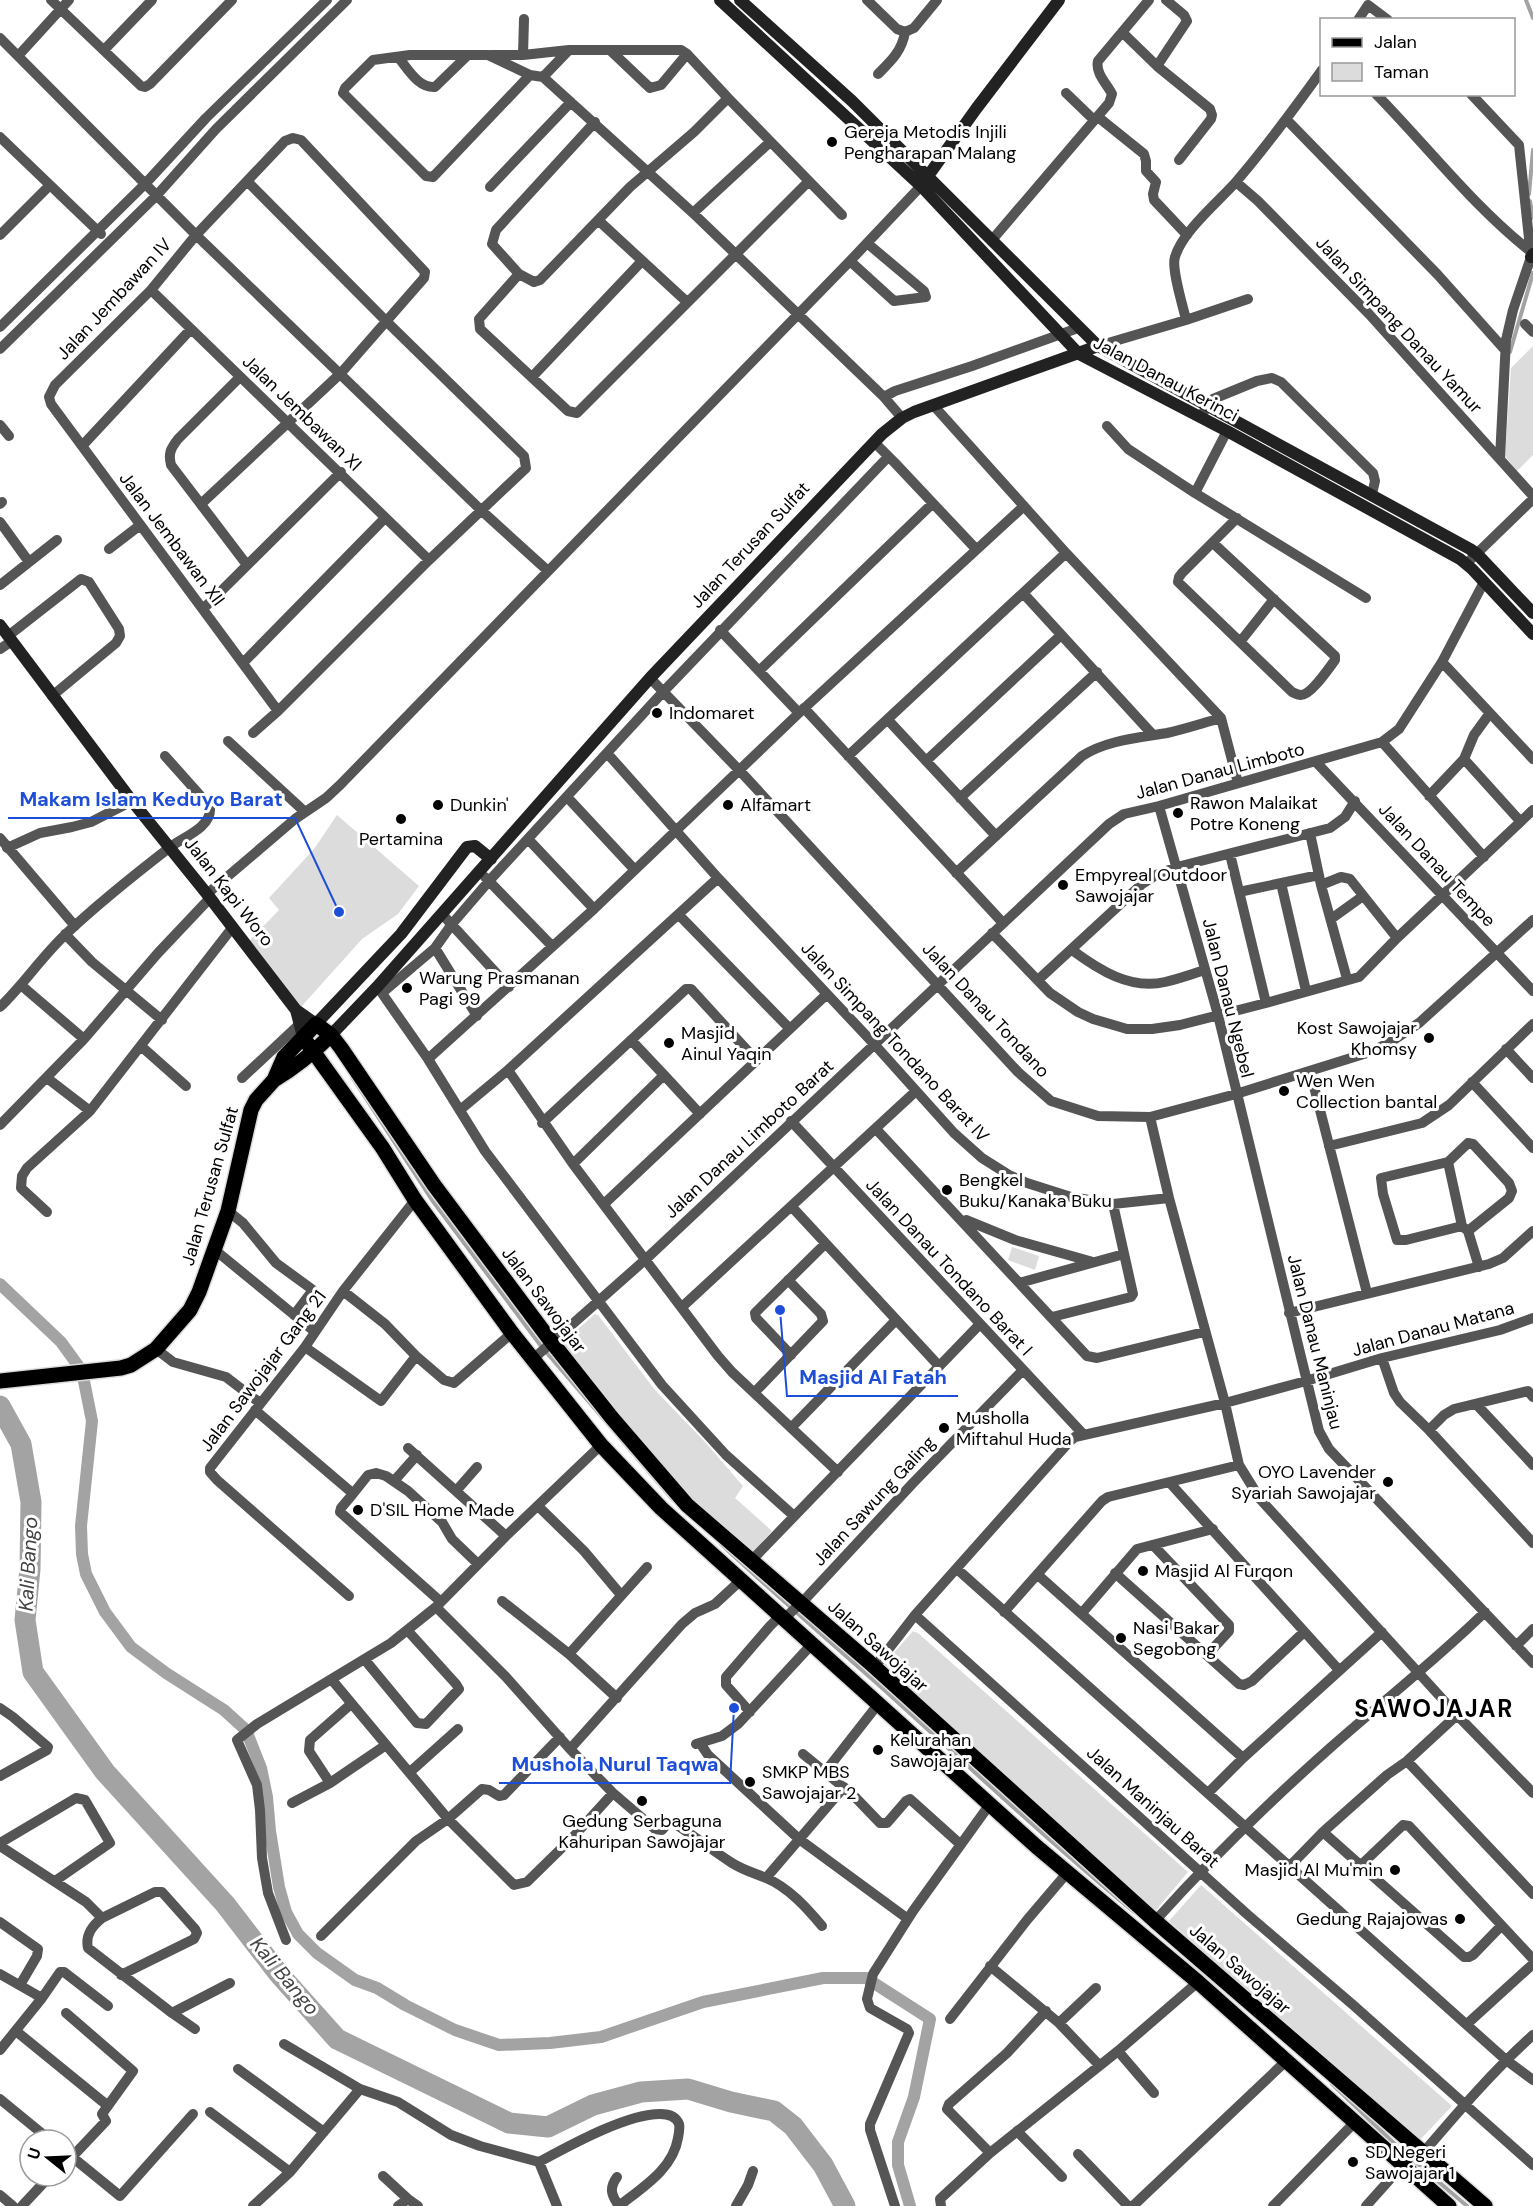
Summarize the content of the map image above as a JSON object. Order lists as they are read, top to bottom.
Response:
{
  "streets": {
    "main road": ["Jalan Terusan Sulfat", "Jalan Kapi Woro", "Jalan Sawojajar"],
    "street": [
      "Jalan Jembawan IV",
      "Jalan Simpang Danau Yamur",
      "Jalan Danau Kerinci",
      "Jalan Jembawan XI",
      "Jalan Jembawan XII",
      "Jalan Danau Limboto",
      "Jalan Danau Tempe",
      "Jalan Danau Ngebel",
      "Jalan Danau Tondano",
      "Jalan Simpang Tondano Barat IV",
      "Jalan Danau Limboto Barat",
      "Jalan Danau Tondano Barat I",
      "Jalan Danau Matana",
      "Jalan Danau Maninjau",
      "Jalan Sawojajar Gang 21",
      "Jalan Sawung Galing",
      "Jalan Maninjau Barat"
    ]
  },
  "crossings": [
    ["Jalan Jembawan IV", "Jalan Jembawan XI"],
    ["Jalan Jembawan IV", "Jalan Jembawan XII"],
    ["Jalan Danau Kerinci", "Jalan Terusan Sulfat"],
    ["Jalan Danau Kerinci", "Jalan Danau Limboto"],
    ["Jalan Terusan Sulfat", "Jalan Kapi Woro"],
    ["Jalan Terusan Sulfat", "Jalan Danau Tondano"],
    ["Jalan Terusan Sulfat", "Jalan Simpang Tondano Barat IV"],
    ["Jalan Terusan Sulfat", "Jalan Sawojajar"],
    ["Jalan Danau Limboto", "Jalan Danau Tempe"],
    ["Jalan Danau Limboto", "Jalan Danau Ngebel"],
    ["Jalan Danau Limboto", "Jalan Danau Tondano"],
    ["Jalan Danau Limboto", "Jalan Danau Limboto Barat"],
    ["Jalan Danau Tempe", "Jalan Danau Tondano"],
    ["Jalan Kapi Woro", "Jalan Sawojajar"],
    ["Jalan Danau Ngebel", "Jalan Danau Tondano"],
    ["Jalan Danau Ngebel", "Jalan Danau Maninjau"],
    ["Jalan Danau Tondano", "Jalan Danau Limboto Barat"],
    ["Jalan Danau Tondano", "Jalan Danau Maninjau"],
    ["Jalan Simpang Tondano Barat IV", "Jalan Danau Limboto Barat"],
    ["Jalan Danau Limboto Barat", "Jalan Danau Tondano Barat I"],
    ["Jalan Danau Limboto Barat", "Jalan Sawojajar"],
    ["Jalan Danau Tondano Barat I", "Jalan Danau Matana"],
    ["Jalan Danau Tondano Barat I", "Jalan Sawung Galing"],
    ["Jalan Sawojajar", "Jalan Sawojajar Gang 21"],
    ["Jalan Sawojajar", "Jalan Sawung Galing"],
    ["Jalan Danau Matana", "Jalan Danau Maninjau"]
  ],
  "districts": ["SAWOJAJAR"],
  "water": ["Kali Bango"],
  "places": [
    "Gereja Metodis Injili Pengharapan Malang",
    "Indomaret",
    "Dunkin'",
    "Alfamart",
    "Rawon Malaikat Potre Koneng",
    "Pertamina",
    "Empyreal Outdoor Sawojajar",
    "Makam Islam Keduyo Barat",
    "Warung Prasmanan Pagi 99",
    "Kost Sawojajar Khomsy",
    "Masjid Ainul Yaqin",
    "Wen Wen Collection bantal",
    "Bengkel Buku/Kanaka Buku",
    "Masjid Al Fatah",
    "Musholla Miftahul Huda",
    "OYO Lavender Syariah Sawojajar",
    "D'SIL Home Made",
    "Masjid Al Furqon",
    "Nasi Bakar Segobong",
    "Mushola Nurul Taqwa",
    "Kelurahan Sawojajar",
    "SMKP MBS Sawojajar 2",
    "Gedung Serbaguna Kahuripan Sawojajar",
    "Masjid Al Mu'min",
    "Gedung Rajajowas",
    "SD Negeri Sawojajar 1"
  ],
  "legend": ["Jalan", "Taman"],
  "north": "left"
}
